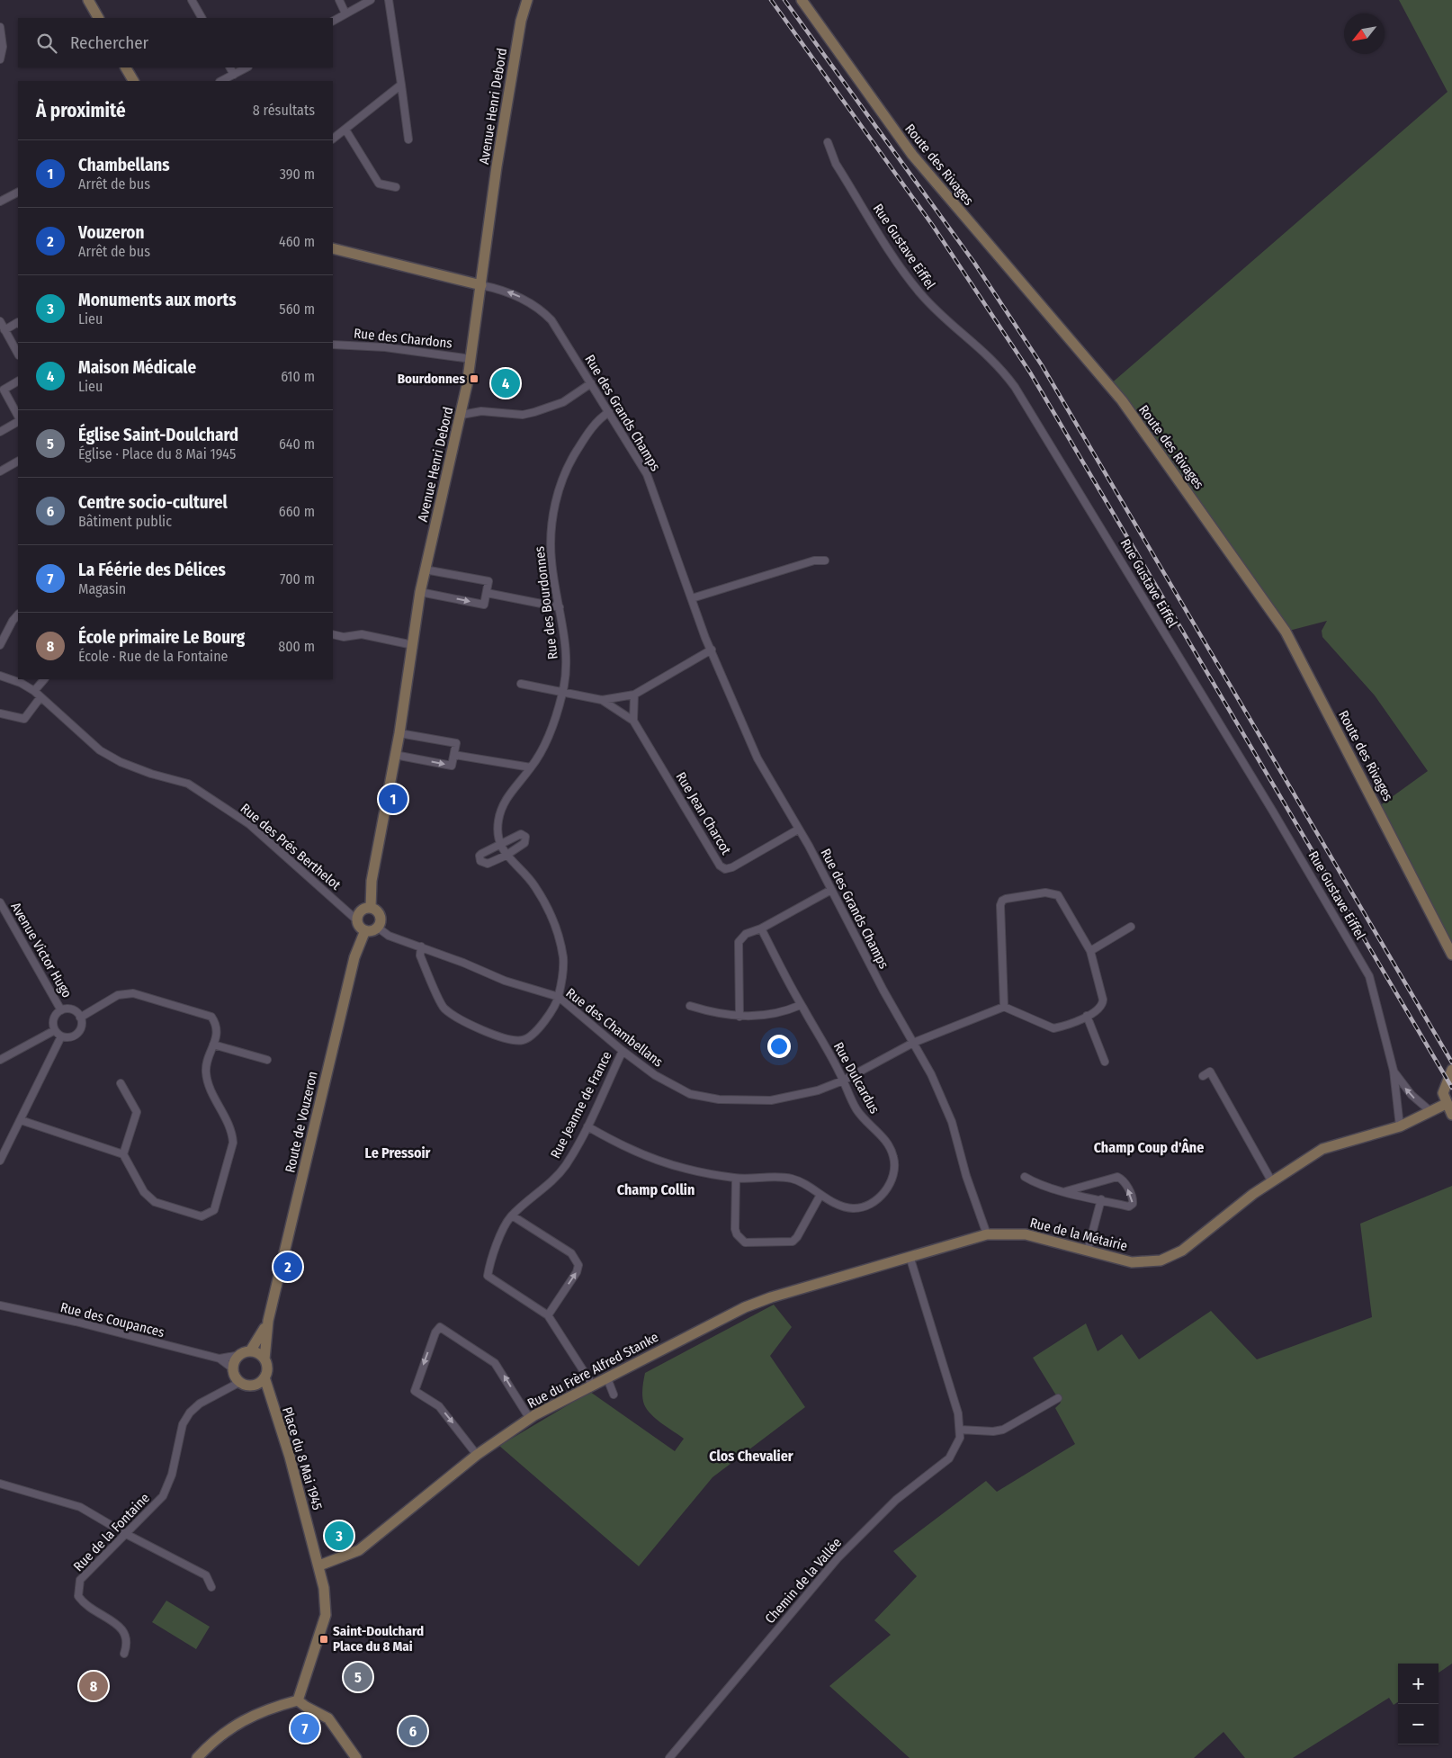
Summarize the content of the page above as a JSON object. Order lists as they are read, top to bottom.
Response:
{
  "streets": {
    "street": [
      "Avenue Henri Debord",
      "Route des Rivages",
      "Rue Gustave Eiffel",
      "Rue des Chardons",
      "Rue des Grands Champs",
      "Rue des Bourdonnes",
      "Rue Jean Charcot",
      "Rue des Prés Berthelot",
      "Avenue Victor Hugo",
      "Rue des Chambellans",
      "Rue Dulcardus",
      "Rue Jeanne de France",
      "Route de Vouzeron",
      "Rue de la Métairie",
      "Rue des Coupances",
      "Rue du Frère Alfred Stanke",
      "Place du 8 Mai 1945",
      "Rue de la Fontaine",
      "Chemin de la Vallée"
    ]
  },
  "crossings": [
    ["Avenue Henri Debord", "Rue des Chardons"],
    ["Avenue Henri Debord", "Rue des Grands Champs"],
    ["Avenue Henri Debord", "Rue des Prés Berthelot"],
    ["Avenue Henri Debord", "Rue des Chambellans"],
    ["Avenue Henri Debord", "Route de Vouzeron"],
    ["Rue Gustave Eiffel", "Rue de la Métairie"],
    ["Rue des Grands Champs", "Rue des Bourdonnes"],
    ["Rue des Grands Champs", "Rue Jean Charcot"],
    ["Rue des Grands Champs", "Rue des Chambellans"],
    ["Rue des Grands Champs", "Rue de la Métairie"],
    ["Rue des Bourdonnes", "Rue Jean Charcot"],
    ["Rue des Bourdonnes", "Rue des Chambellans"],
    ["Rue des Prés Berthelot", "Rue des Chambellans"],
    ["Rue des Prés Berthelot", "Route de Vouzeron"],
    ["Rue des Chambellans", "Rue Dulcardus"],
    ["Rue des Chambellans", "Rue Jeanne de France"],
    ["Rue des Chambellans", "Route de Vouzeron"],
    ["Rue Dulcardus", "Rue Jeanne de France"],
    ["Route de Vouzeron", "Rue des Coupances"],
    ["Route de Vouzeron", "Place du 8 Mai 1945"],
    ["Route de Vouzeron", "Rue de la Fontaine"],
    ["Rue de la Métairie", "Rue du Frère Alfred Stanke"],
    ["Rue de la Métairie", "Chemin de la Vallée"],
    ["Rue des Coupances", "Place du 8 Mai 1945"],
    ["Rue des Coupances", "Rue de la Fontaine"],
    ["Rue du Frère Alfred Stanke", "Place du 8 Mai 1945"],
    ["Rue du Frère Alfred Stanke", "Chemin de la Vallée"],
    ["Place du 8 Mai 1945", "Rue de la Fontaine"]
  ],
  "districts": [
    "Champ Coup d'Âne",
    "Le Pressoir",
    "Champ Collin",
    "Clos Chevalier"
  ],
  "places": {
    "transit": ["Bourdonnes", "Saint-Doulchard Place du 8 Mai"]
  },
  "north": "bottom left",
  "page": {
    "search": "Rechercher",
    "heading": ["À proximité", "8 résultats"],
    "list": [
      {
        "mark": "1",
        "name": "Chambellans",
        "note": "Arrêt de bus",
        "value": "390 m"
      },
      {
        "mark": "2",
        "name": "Vouzeron",
        "note": "Arrêt de bus",
        "value": "460 m"
      },
      {
        "mark": "3",
        "name": "Monuments aux morts",
        "note": "Lieu",
        "value": "560 m"
      },
      {
        "mark": "4",
        "name": "Maison Médicale",
        "note": "Lieu",
        "value": "610 m"
      },
      {
        "mark": "5",
        "name": "Église Saint-Doulchard",
        "note": "Église · Place du 8 Mai 1945",
        "value": "640 m"
      },
      {
        "mark": "6",
        "name": "Centre socio-culturel",
        "note": "Bâtiment public",
        "value": "660 m"
      },
      {
        "mark": "7",
        "name": "La Féérie des Délices",
        "note": "Magasin",
        "value": "700 m"
      },
      {
        "mark": "8",
        "name": "École primaire Le Bourg",
        "note": "École · Rue de la Fontaine",
        "value": "800 m"
      }
    ],
    "pins": [
      "4",
      "1",
      "2",
      "3",
      "5",
      "8",
      "7",
      "6"
    ],
    "map_buttons": ["+", "−"]
  }
}
